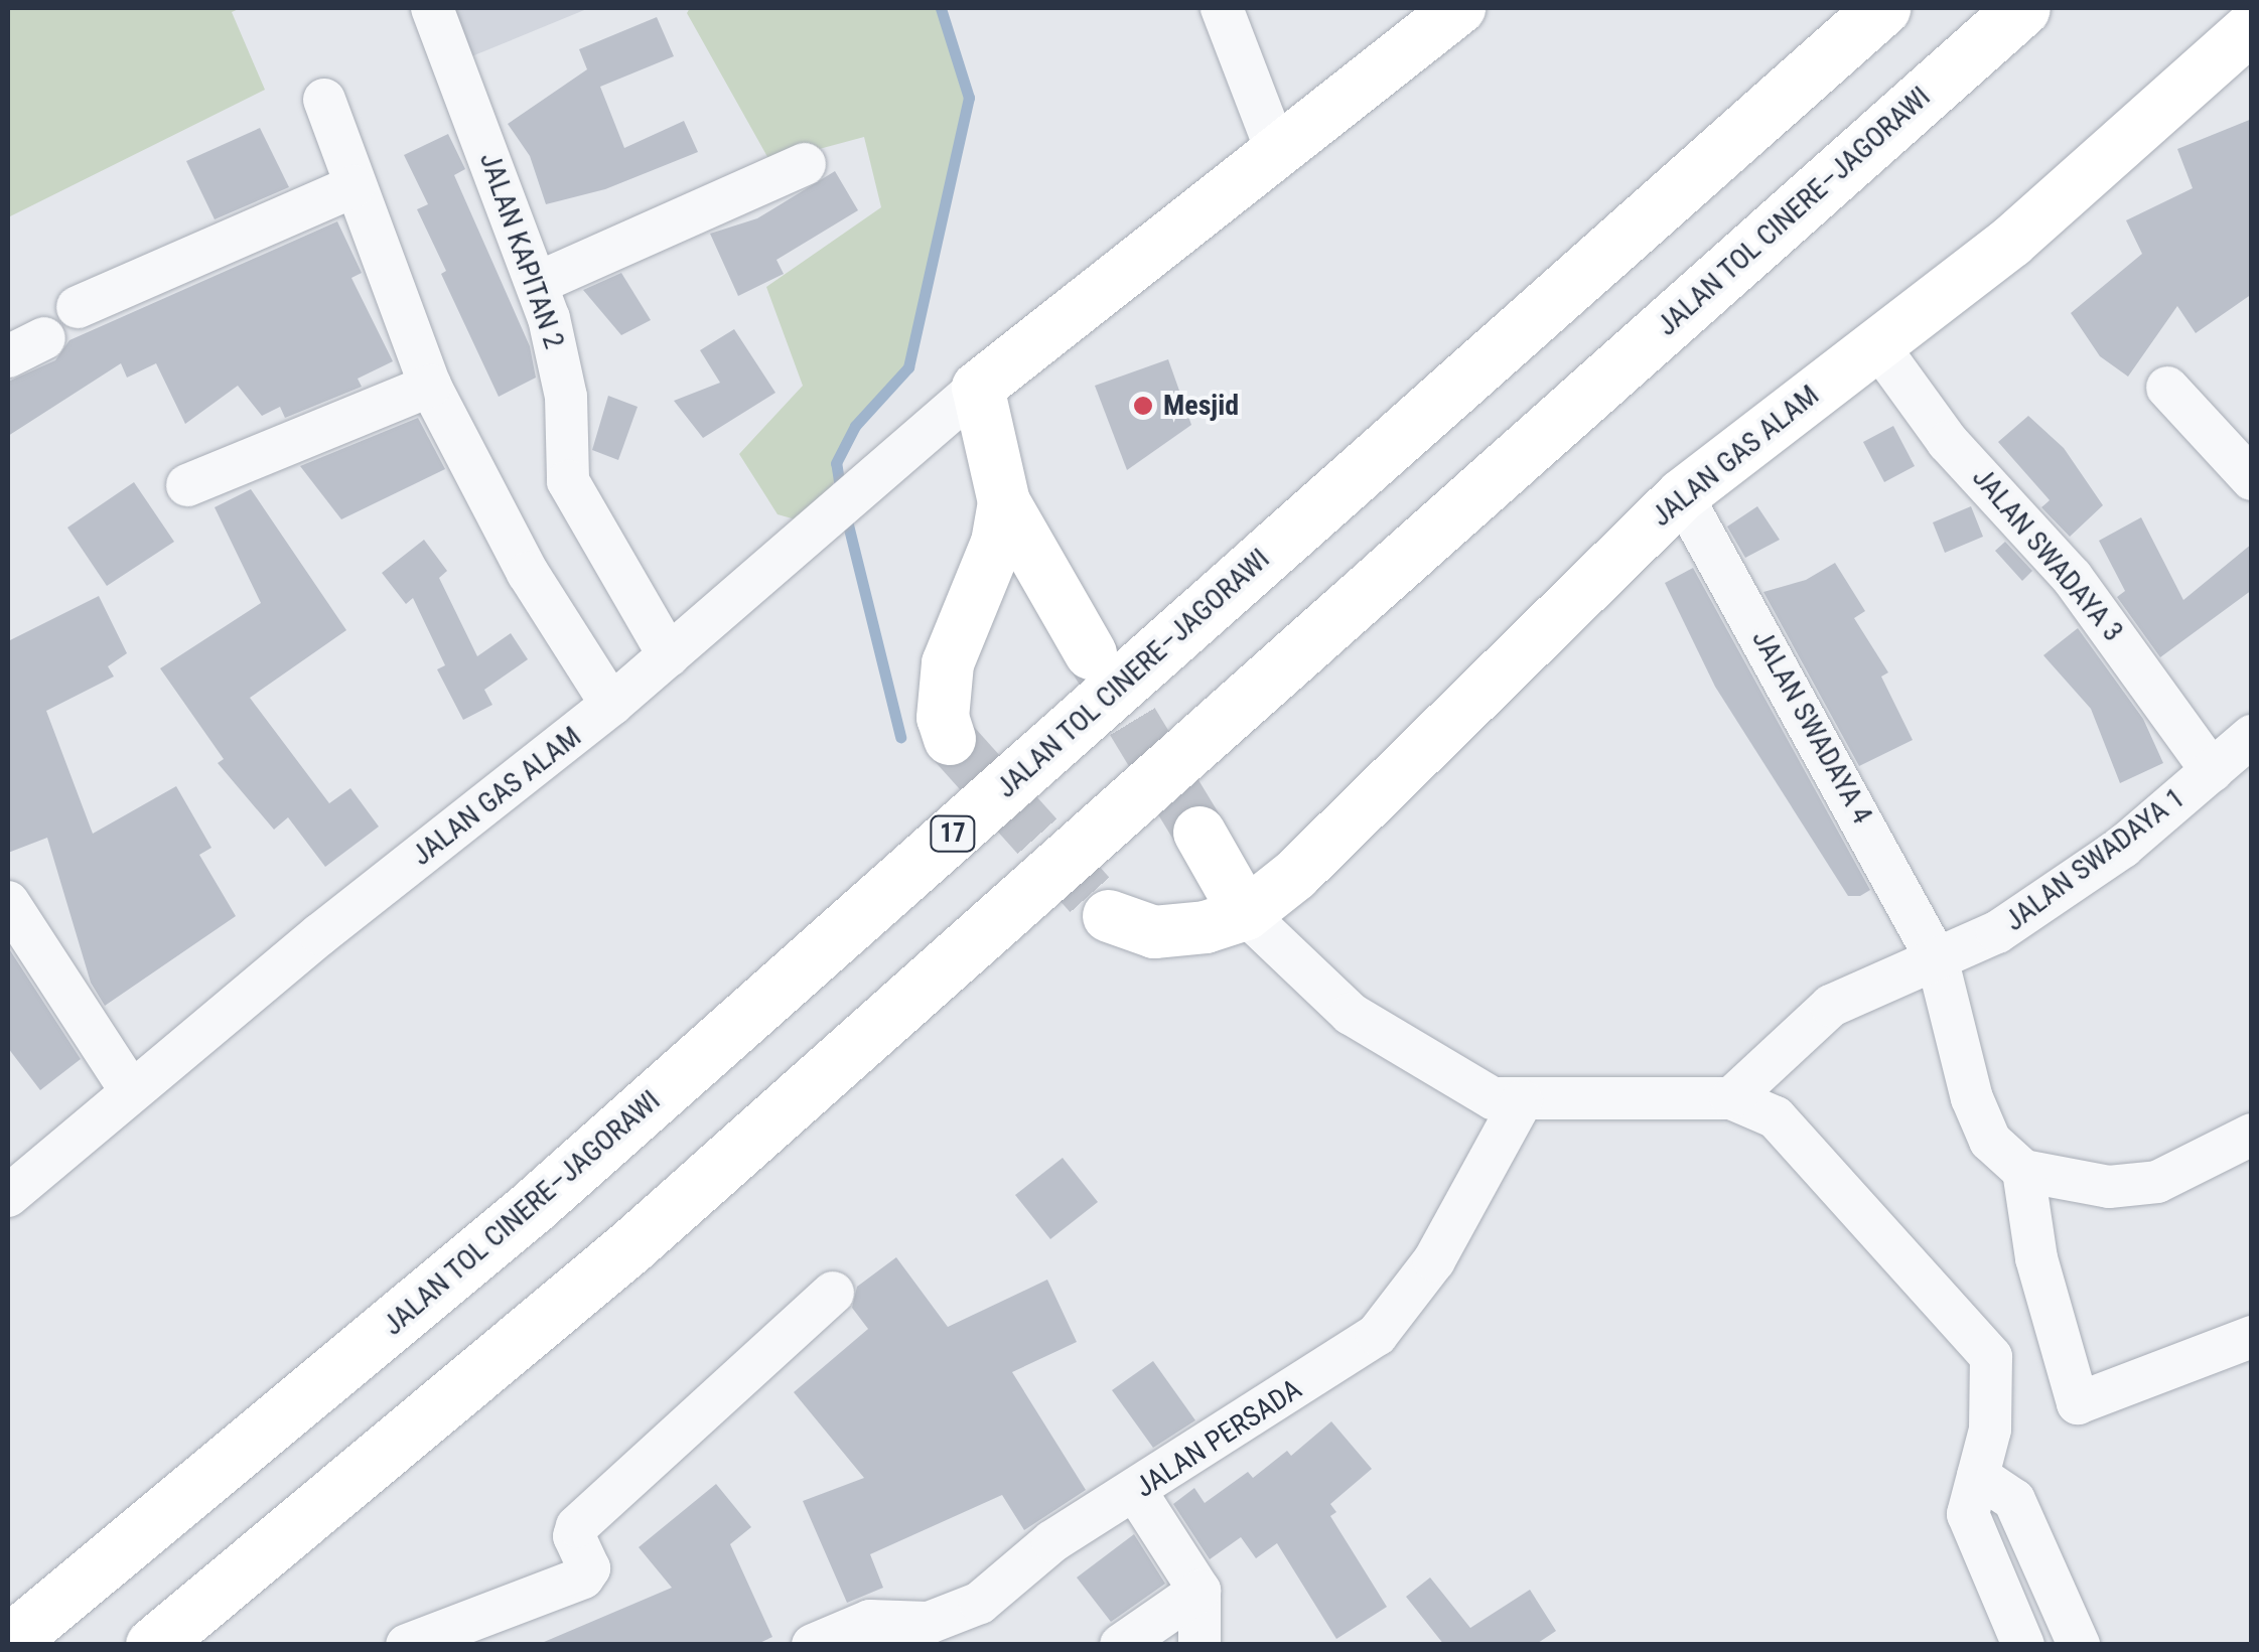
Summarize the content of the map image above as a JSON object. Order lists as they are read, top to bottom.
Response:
{
  "streets": {
    "highway": ["JALAN TOL CINERE–JAGORAWI", "17"],
    "main road": ["JALAN GAS ALAM"],
    "street": [
      "JALAN KAPITAN 2",
      "JALAN SWADAYA 3",
      "JALAN SWADAYA 4",
      "JALAN SWADAYA 1",
      "JALAN PERSADA"
    ]
  },
  "crossings": [
    ["JALAN KAPITAN 2", "JALAN GAS ALAM"],
    ["JALAN GAS ALAM", "JALAN SWADAYA 3"],
    ["JALAN GAS ALAM", "JALAN SWADAYA 4"],
    ["JALAN SWADAYA 3", "JALAN SWADAYA 1"],
    ["JALAN SWADAYA 4", "JALAN SWADAYA 1"]
  ],
  "places": ["Mesjid"]
}
